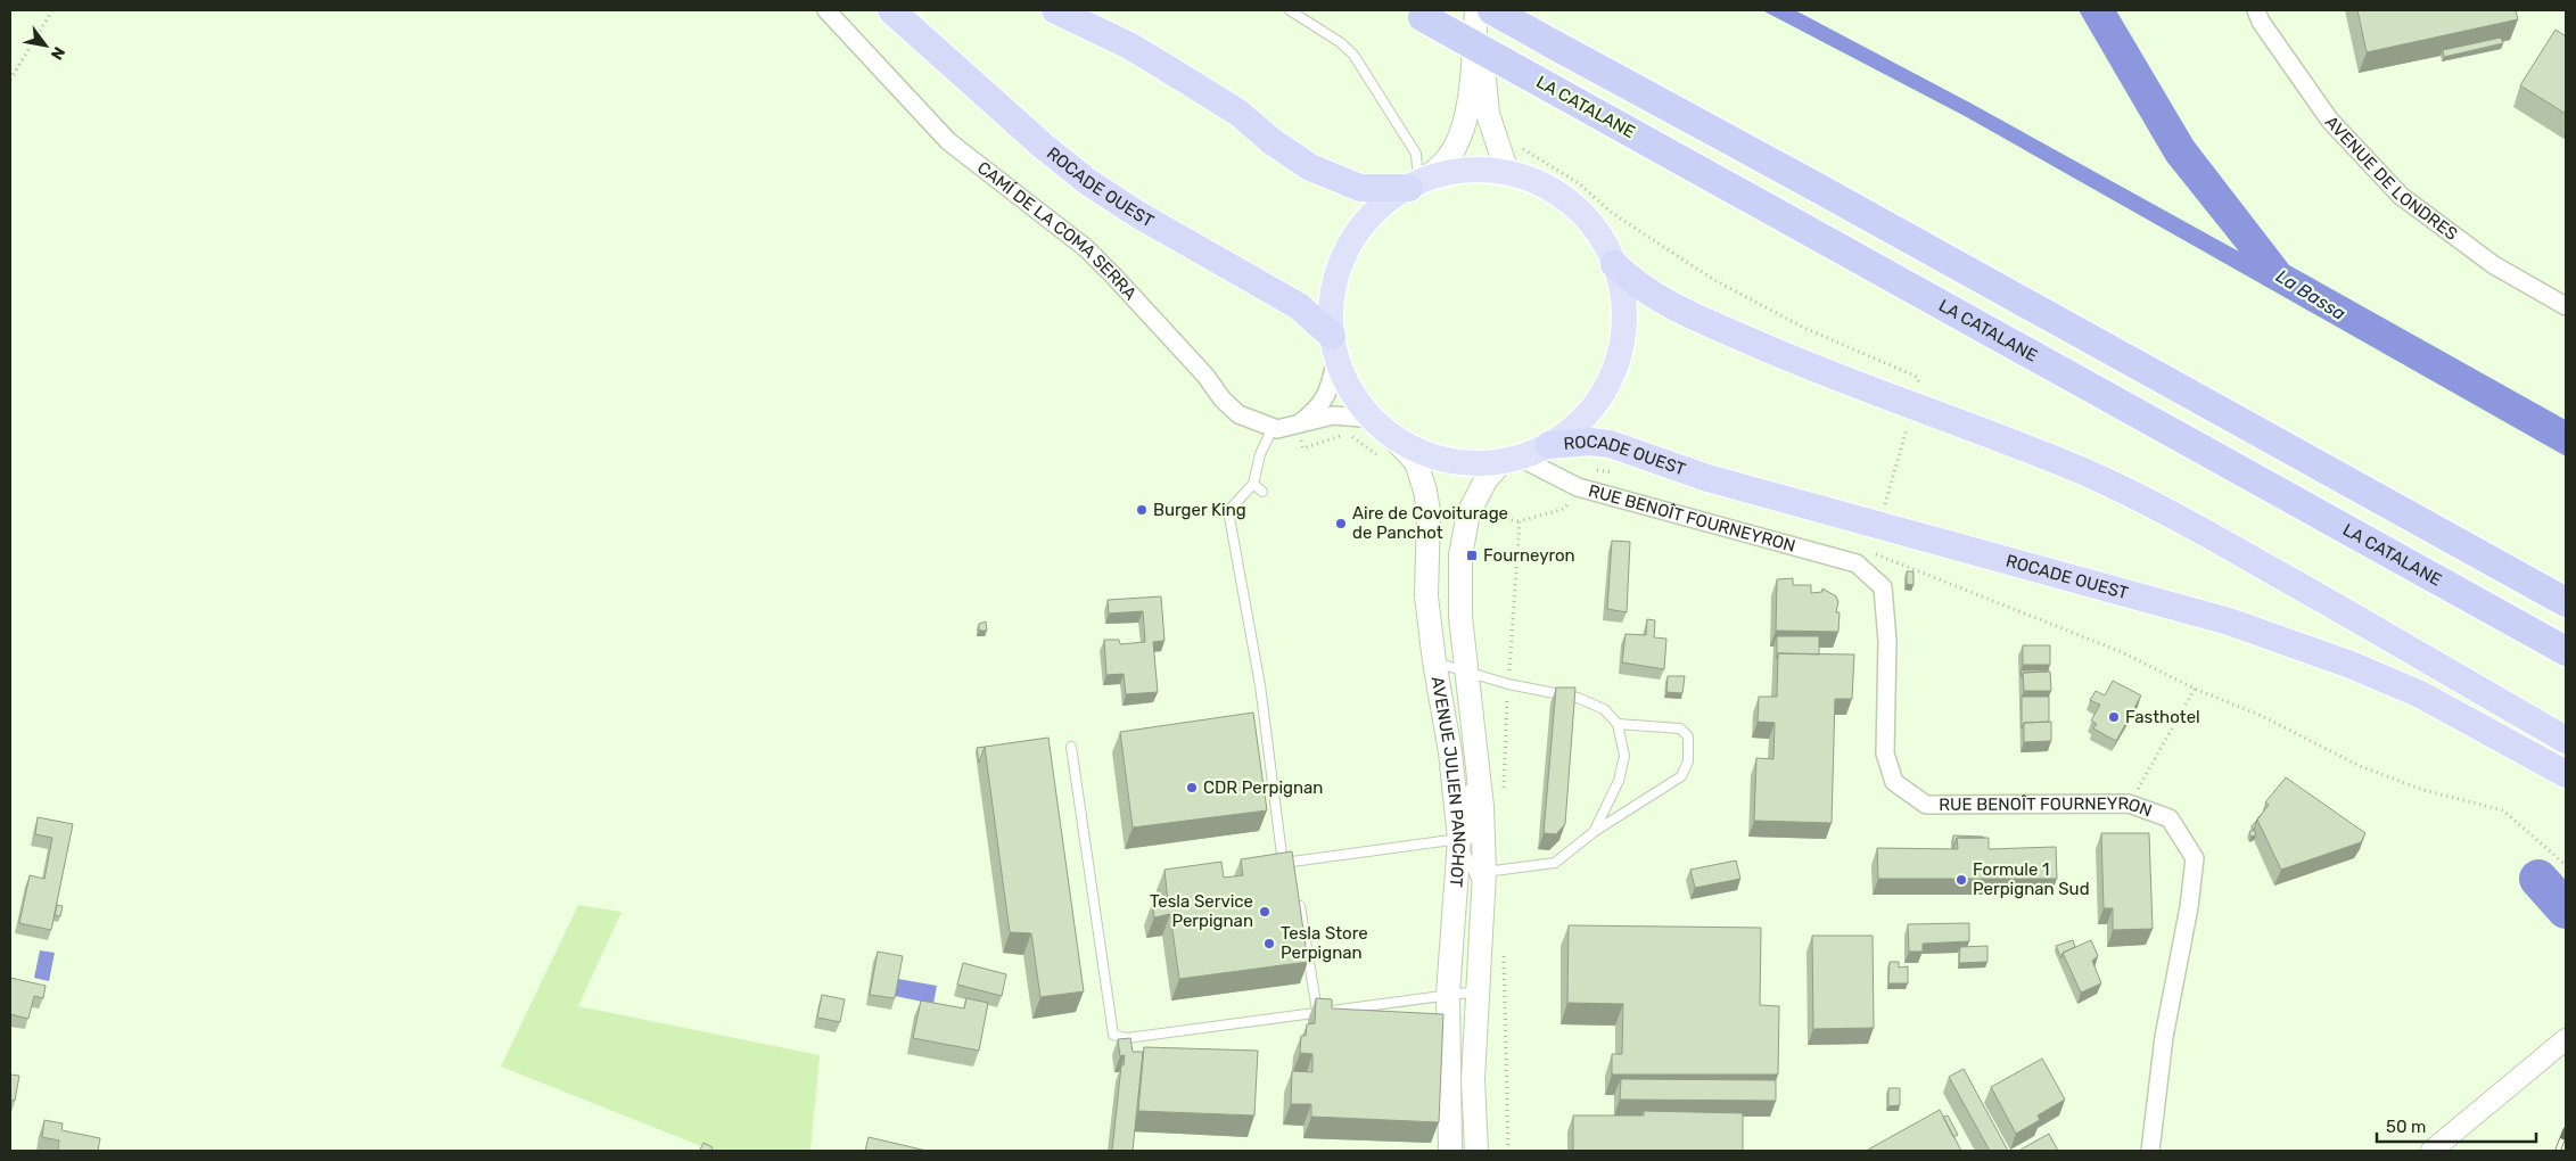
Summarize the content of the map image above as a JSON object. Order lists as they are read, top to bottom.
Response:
{
  "streets": {
    "highway": ["LA CATALANE", "ROCADE OUEST"],
    "main road": ["AVENUE JULIEN PANCHOT"],
    "street": ["AVENUE DE LONDRES", "CAMÍ DE LA COMA SERRA", "RUE BENOÎT FOURNEYRON"]
  },
  "crossings": [
    ["CAMÍ DE LA COMA SERRA", "AVENUE JULIEN PANCHOT"],
    ["RUE BENOÎT FOURNEYRON", "AVENUE JULIEN PANCHOT"]
  ],
  "water": ["La Bassa"],
  "places": {
    "other": [
      "Burger King",
      "Aire de Covoiturage de Panchot",
      "Fasthotel",
      "CDR Perpignan",
      "Formule 1 Perpignan Sud",
      "Tesla Service Perpignan",
      "Tesla Store Perpignan"
    ],
    "transit": ["Fourneyron"]
  },
  "scale_bar": "50 m",
  "north": "bottom right"
}
